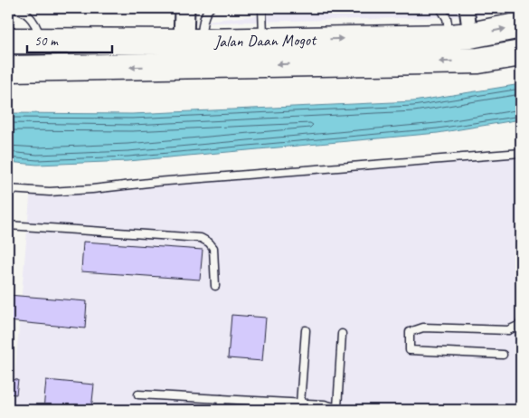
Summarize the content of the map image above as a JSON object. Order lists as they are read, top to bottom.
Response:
{
  "streets": {
    "highway": ["Jalan Daan Mogot"]
  },
  "scale_bar": "50 m"
}
